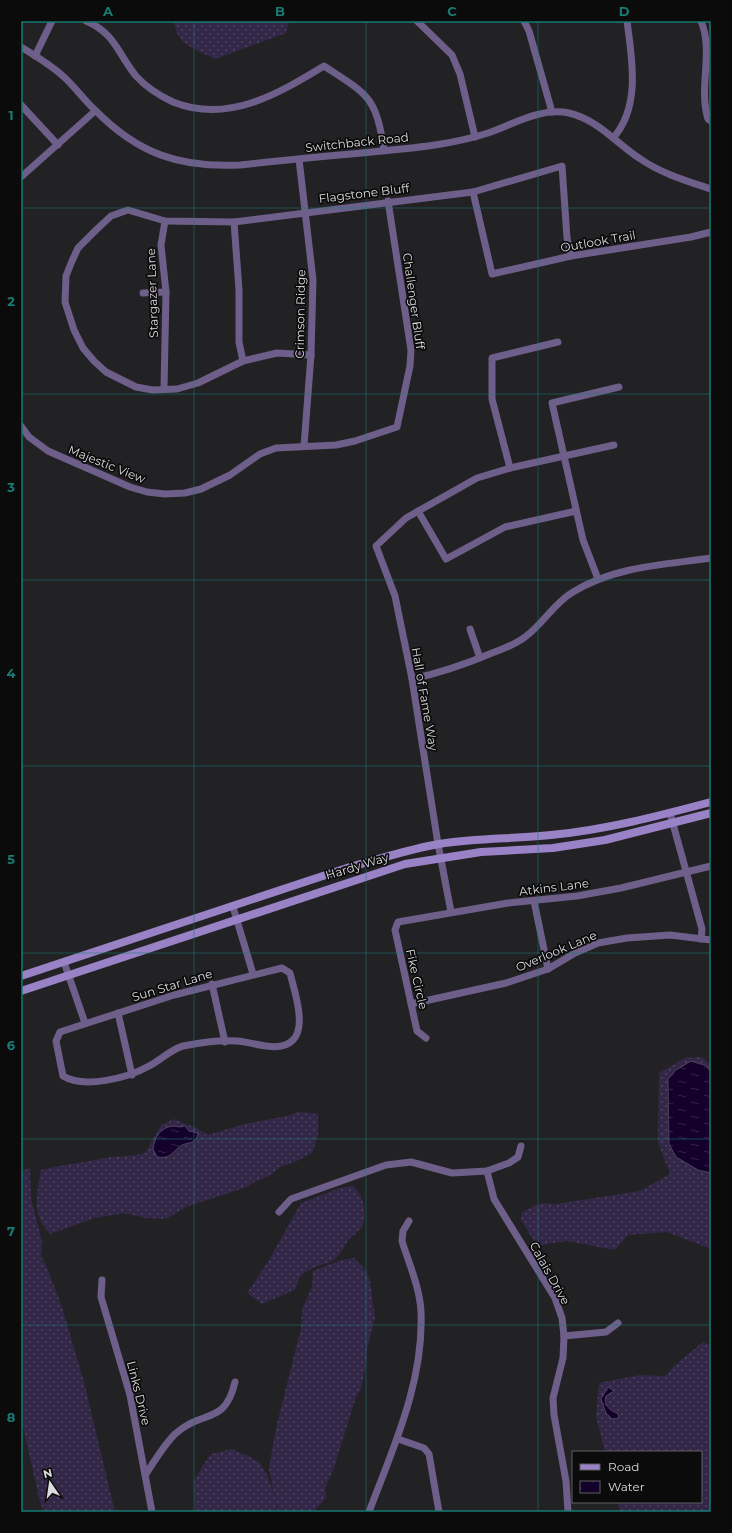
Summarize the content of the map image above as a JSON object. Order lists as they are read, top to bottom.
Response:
{
  "streets": {
    "main road": ["Hardy Way"],
    "street": [
      "Switchback Road",
      "Flagstone Bluff",
      "Outlook Trail",
      "Stargazer Lane",
      "Challenger Bluff",
      "Crimson Ridge",
      "Majestic View",
      "Hall of Fame Way",
      "Atkins Lane",
      "Overlook Lane",
      "Fike Circle",
      "Sun Star Lane",
      "Calais Drive",
      "Links Drive"
    ]
  },
  "crossings": [
    ["Switchback Road", "Crimson Ridge"],
    ["Flagstone Bluff", "Outlook Trail"],
    ["Flagstone Bluff", "Stargazer Lane"],
    ["Flagstone Bluff", "Challenger Bluff"],
    ["Flagstone Bluff", "Crimson Ridge"],
    ["Challenger Bluff", "Majestic View"],
    ["Crimson Ridge", "Majestic View"],
    ["Hall of Fame Way", "Hardy Way"],
    ["Hall of Fame Way", "Atkins Lane"],
    ["Atkins Lane", "Fike Circle"],
    ["Overlook Lane", "Fike Circle"]
  ],
  "legend": ["Road", "Water"],
  "north": "top",
  "grid": {
    "columns": [
      "A",
      "B",
      "C",
      "D"
    ],
    "rows": [
      "1",
      "2",
      "3",
      "4",
      "5",
      "6",
      "7",
      "8"
    ]
  }
}
